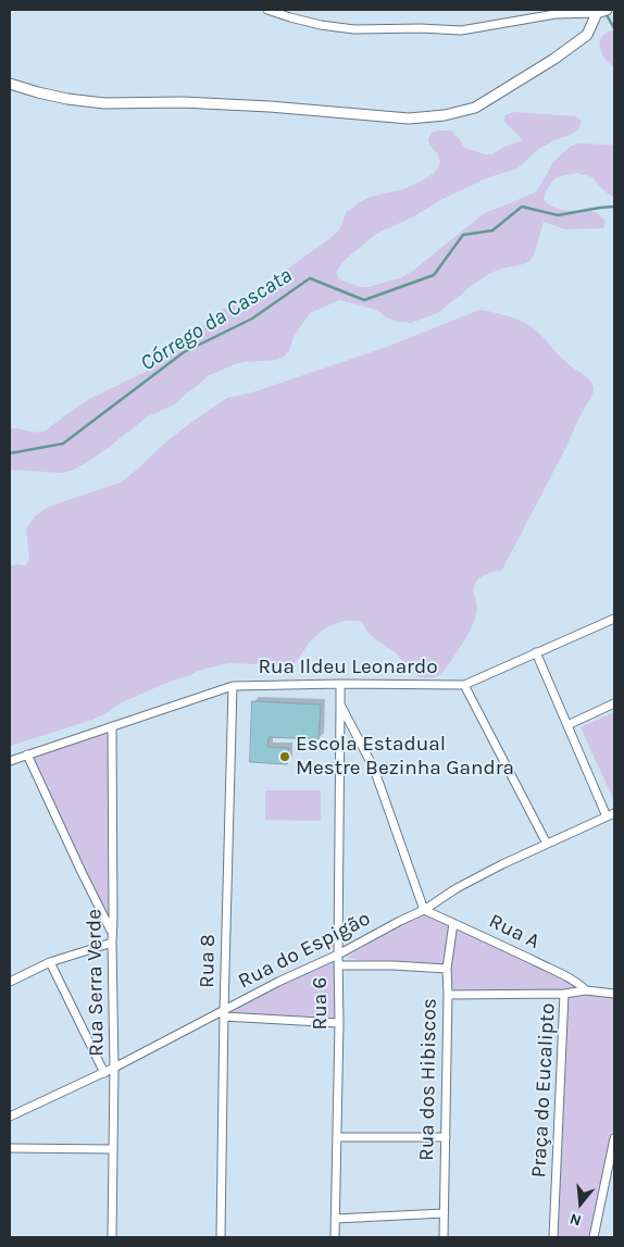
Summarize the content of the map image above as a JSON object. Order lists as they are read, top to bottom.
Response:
{
  "streets": {
    "street": [
      "Rua Ildeu Leonardo",
      "Rua A",
      "Rua do Espigão",
      "Rua 8",
      "Rua Serra Verde",
      "Rua 6",
      "Rua dos Hibiscos",
      "Praça do Eucalipto"
    ]
  },
  "crossings": [
    ["Rua Ildeu Leonardo", "Rua 8"],
    ["Rua Ildeu Leonardo", "Rua Serra Verde"],
    ["Rua A", "Rua do Espigão"],
    ["Rua A", "Rua dos Hibiscos"],
    ["Rua A", "Praça do Eucalipto"],
    ["Rua do Espigão", "Rua 8"],
    ["Rua do Espigão", "Rua Serra Verde"],
    ["Rua do Espigão", "Rua 6"]
  ],
  "water": ["Córrego da Cascata"],
  "places": ["Escola Estadual Mestre Bezinha Gandra"],
  "north": "bottom"
}
